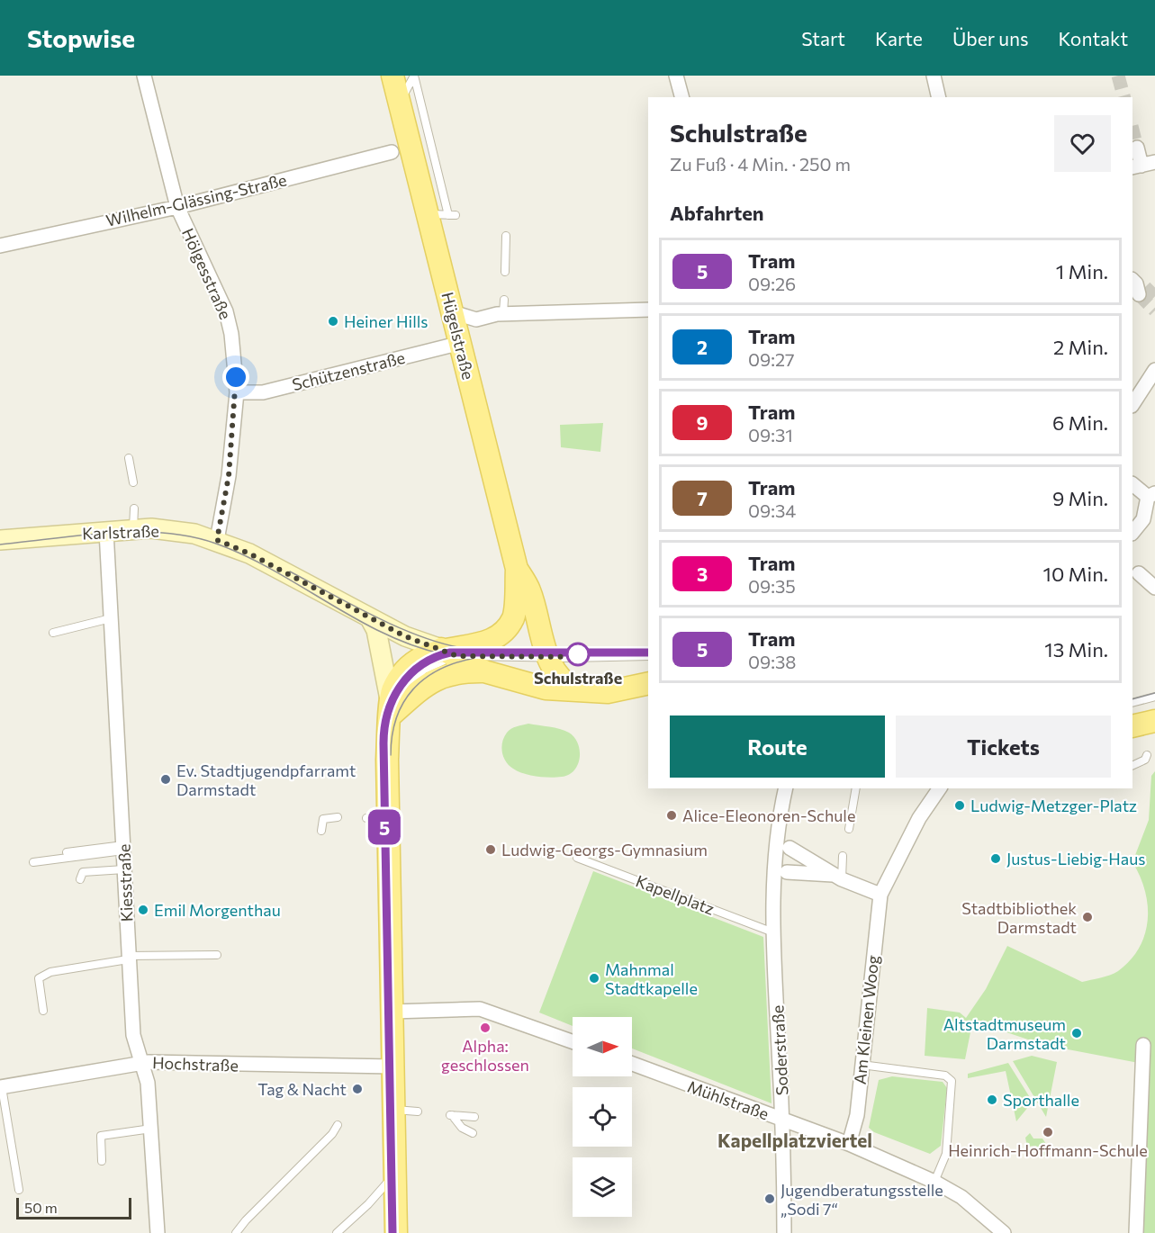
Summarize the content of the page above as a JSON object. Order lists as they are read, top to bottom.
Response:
{
  "streets": {
    "main road": ["Hügelstraße", "Karlstraße"],
    "street": [
      "Wilhelm-Glässing-Straße",
      "Hölgesstraße",
      "Schützenstraße",
      "Kiesstraße",
      "Am Kleinen Woog",
      "Soderstraße",
      "Hochstraße",
      "Mühlstraße"
    ],
    "lane": ["Kapellplatz"]
  },
  "crossings": [
    ["Wilhelm-Glässing-Straße", "Hölgesstraße"],
    ["Hölgesstraße", "Schützenstraße"],
    ["Hölgesstraße", "Karlstraße"],
    ["Hügelstraße", "Schützenstraße"],
    ["Hügelstraße", "Karlstraße"],
    ["Karlstraße", "Kiesstraße"],
    ["Kiesstraße", "Hochstraße"],
    ["Kapellplatz", "Soderstraße"],
    ["Am Kleinen Woog", "Mühlstraße"],
    ["Soderstraße", "Mühlstraße"]
  ],
  "districts": ["Kapellplatzviertel"],
  "places": [
    "Heiner Hills",
    "Schulstraße",
    "Ev. Stadtjugendpfarramt Darmstadt",
    "Ludwig-Metzger-Platz",
    "Alice-Eleonoren-Schule",
    "Ludwig-Georgs-Gymnasium",
    "Justus-Liebig-Haus",
    "Emil Morgenthau",
    "Stadtbibliothek Darmstadt",
    "Mahnmal Stadtkapelle",
    "Alpha: geschlossen",
    "Altstadtmuseum Darmstadt",
    "Tag & Nacht",
    "Sporthalle",
    "Heinrich-Hoffmann-Schule",
    "Jugendberatungsstelle „Sodi 7“"
  ],
  "lines": ["tram line 5"],
  "scale_bar": "50 m",
  "north": "right",
  "page": {
    "header": "Stopwise",
    "nav": [
      "Start",
      "Karte",
      "Über uns",
      "Kontakt"
    ],
    "on_map": "5",
    "heading": [
      ["Schulstraße", "Zu Fuß · 4 Min. · 250 m"],
      "Abfahrten"
    ],
    "list": [
      {
        "mark": "5",
        "name": "Tram",
        "note": "09:26",
        "value": "1 Min."
      },
      {
        "mark": "2",
        "name": "Tram",
        "note": "09:27",
        "value": "2 Min."
      },
      {
        "mark": "9",
        "name": "Tram",
        "note": "09:31",
        "value": "6 Min."
      },
      {
        "mark": "7",
        "name": "Tram",
        "note": "09:34",
        "value": "9 Min."
      },
      {
        "mark": "3",
        "name": "Tram",
        "note": "09:35",
        "value": "10 Min."
      },
      {
        "mark": "5",
        "name": "Tram",
        "note": "09:38",
        "value": "13 Min."
      }
    ],
    "buttons": ["Route", "Tickets"],
    "scale": "50 m"
  }
}
